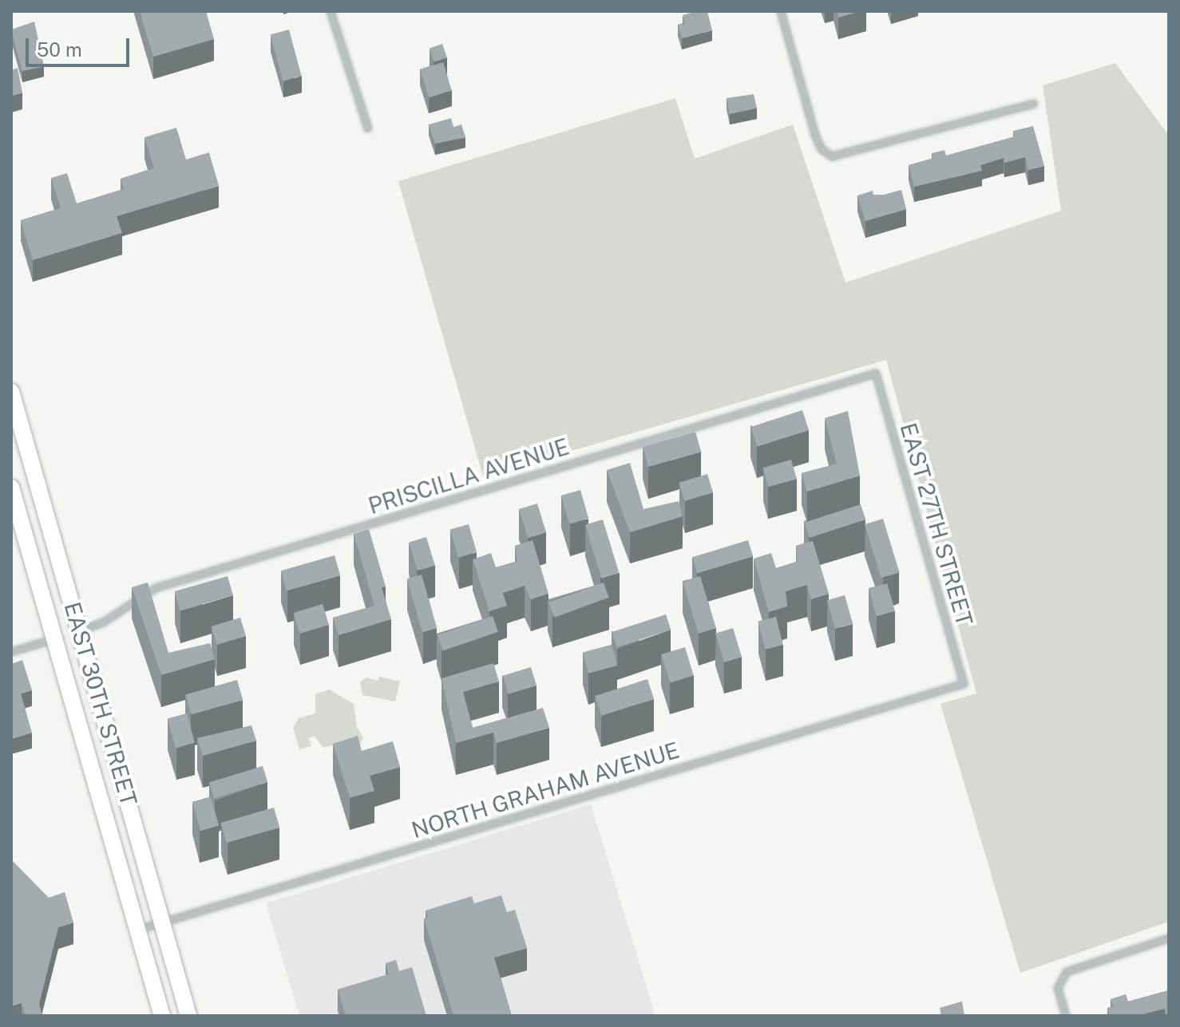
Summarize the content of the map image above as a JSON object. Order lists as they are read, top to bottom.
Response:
{
  "streets": {
    "main road": ["EAST 30TH STREET"],
    "street": ["PRISCILLA AVENUE", "EAST 27TH STREET", "NORTH GRAHAM AVENUE"]
  },
  "crossings": [
    ["PRISCILLA AVENUE", "EAST 27TH STREET"],
    ["PRISCILLA AVENUE", "EAST 30TH STREET"],
    ["EAST 27TH STREET", "NORTH GRAHAM AVENUE"],
    ["EAST 30TH STREET", "NORTH GRAHAM AVENUE"]
  ],
  "scale_bar": "50 m"
}
